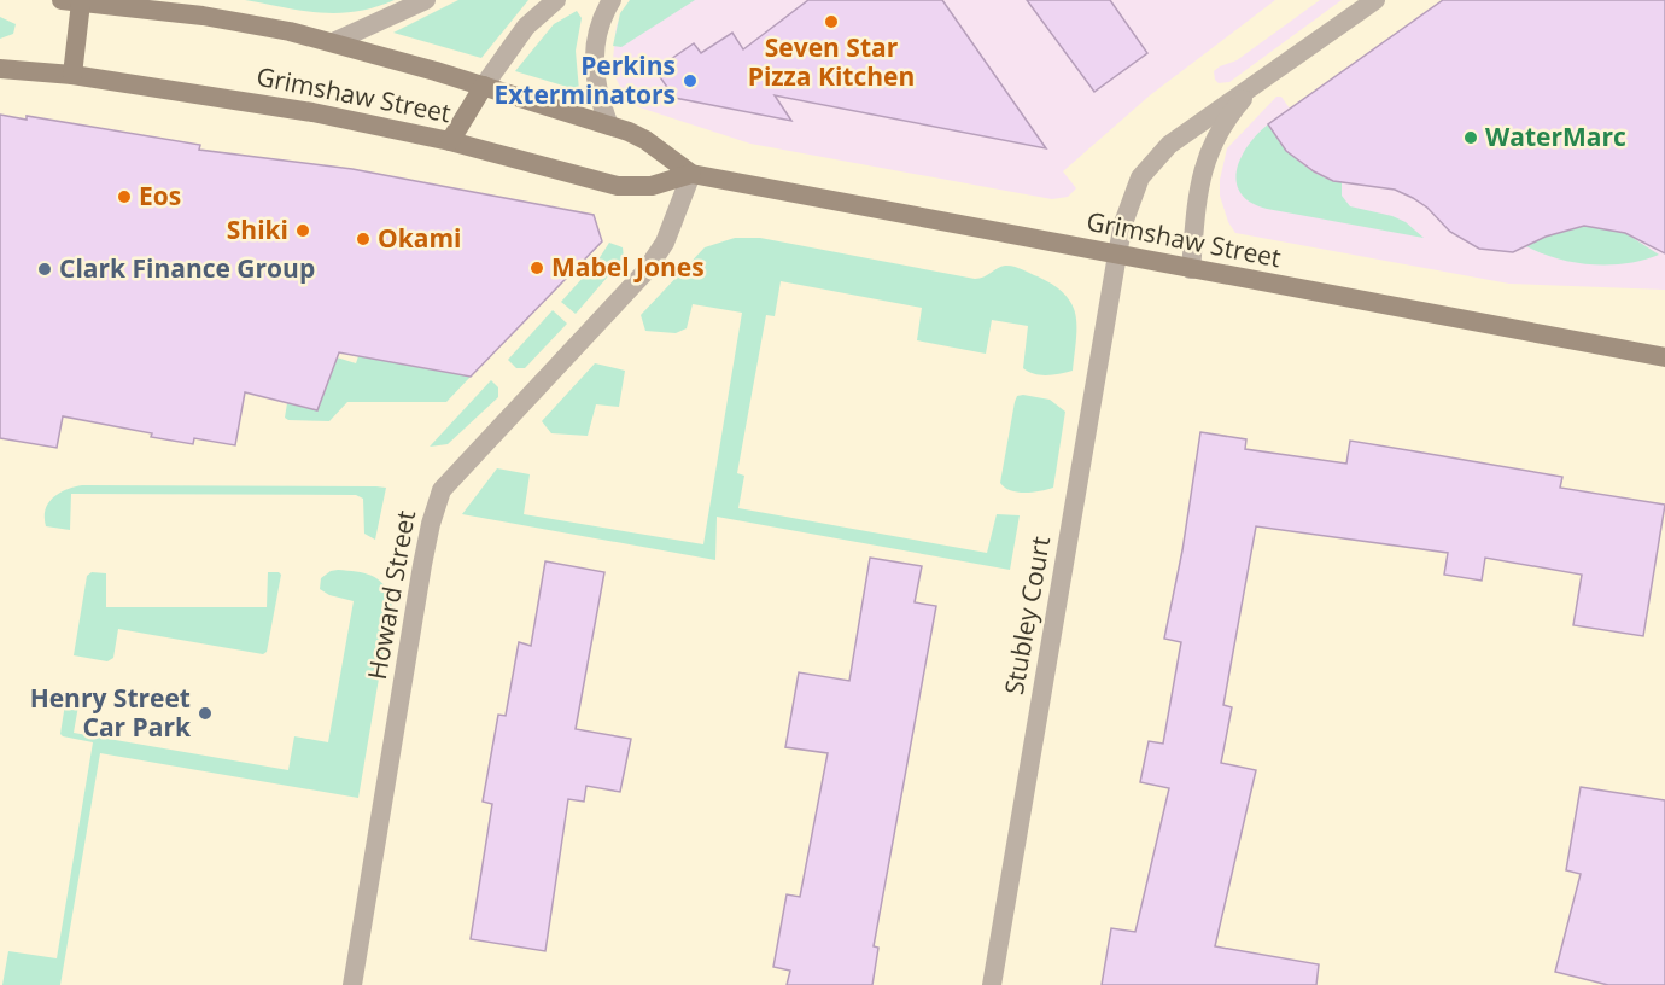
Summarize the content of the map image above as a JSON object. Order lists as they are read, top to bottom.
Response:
{
  "streets": {
    "main road": ["Grimshaw Street"],
    "street": ["Howard Street", "Stubley Court"]
  },
  "crossings": [
    ["Grimshaw Street", "Howard Street"],
    ["Grimshaw Street", "Stubley Court"]
  ],
  "places": [
    "Seven Star Pizza Kitchen",
    "Perkins Exterminators",
    "WaterMarc",
    "Eos",
    "Shiki",
    "Okami",
    "Mabel Jones",
    "Clark Finance Group",
    "Henry Street Car Park"
  ]
}
